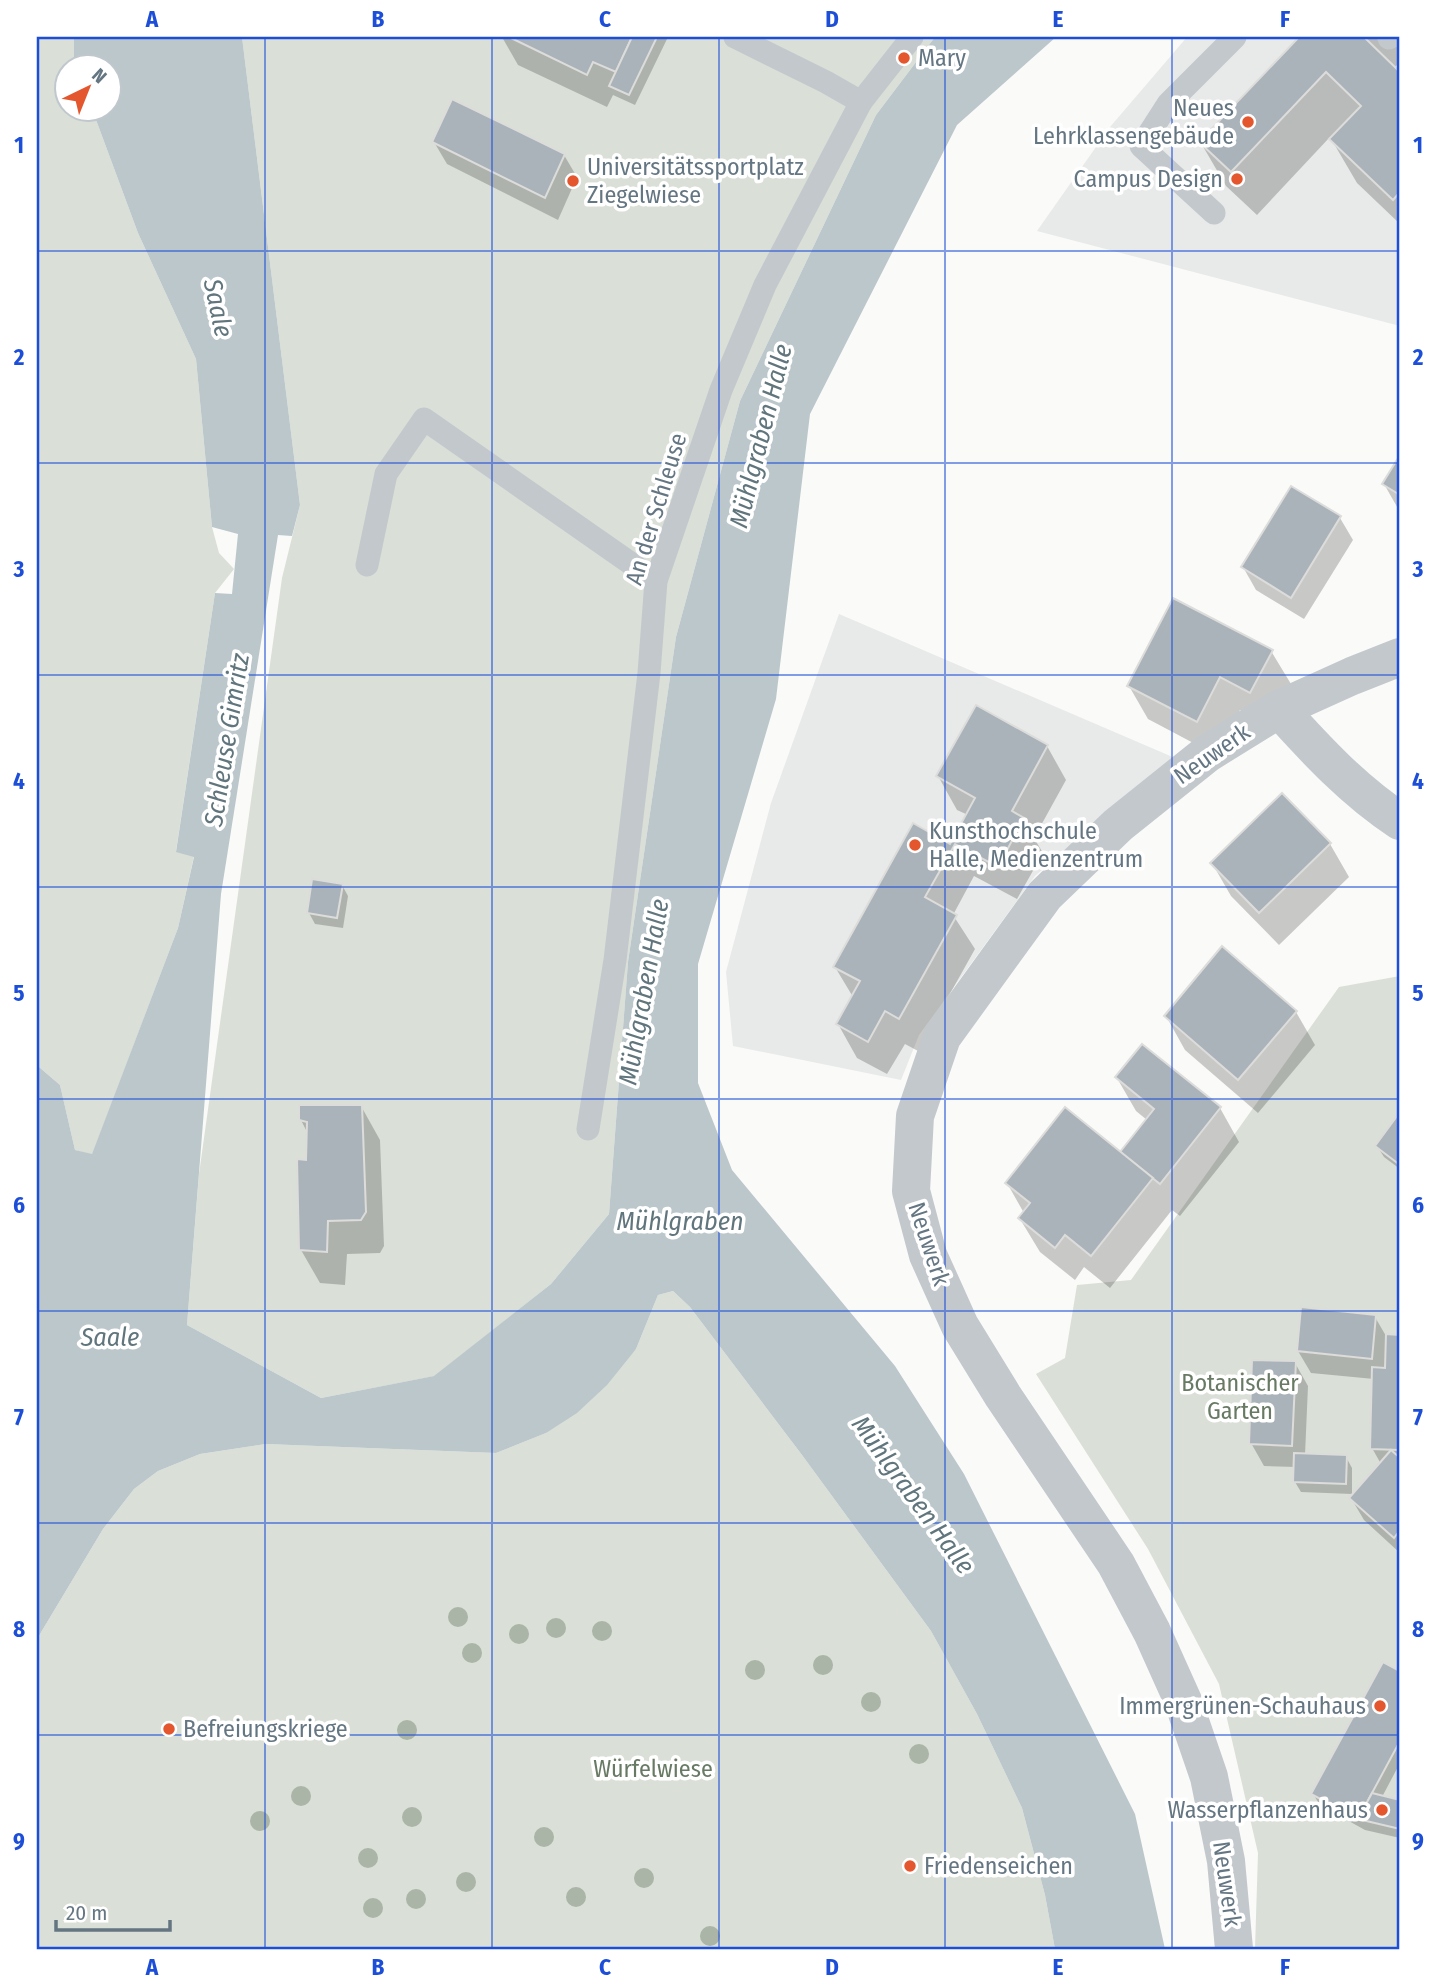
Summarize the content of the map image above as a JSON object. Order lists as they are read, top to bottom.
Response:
{
  "streets": {
    "street": ["Neuwerk"],
    "lane": ["An der Schleuse"]
  },
  "water": [
    "Saale",
    "Mühlgraben Halle",
    "Schleuse Gimritz",
    "Mühlgraben"
  ],
  "parks": ["Botanischer Garten", "Würfelwiese"],
  "places": [
    "Mary",
    "Neues Lehrklassengebäude",
    "Campus Design",
    "Universitätssportplatz Ziegelwiese",
    "Kunsthochschule Halle, Medienzentrum",
    "Immergrünen-Schauhaus",
    "Befreiungskriege",
    "Wasserpflanzenhaus",
    "Friedenseichen"
  ],
  "scale_bar": "20 m",
  "north": "top right",
  "grid": {
    "columns": [
      "A",
      "B",
      "C",
      "D",
      "E",
      "F"
    ],
    "rows": [
      "1",
      "2",
      "3",
      "4",
      "5",
      "6",
      "7",
      "8",
      "9"
    ]
  }
}
